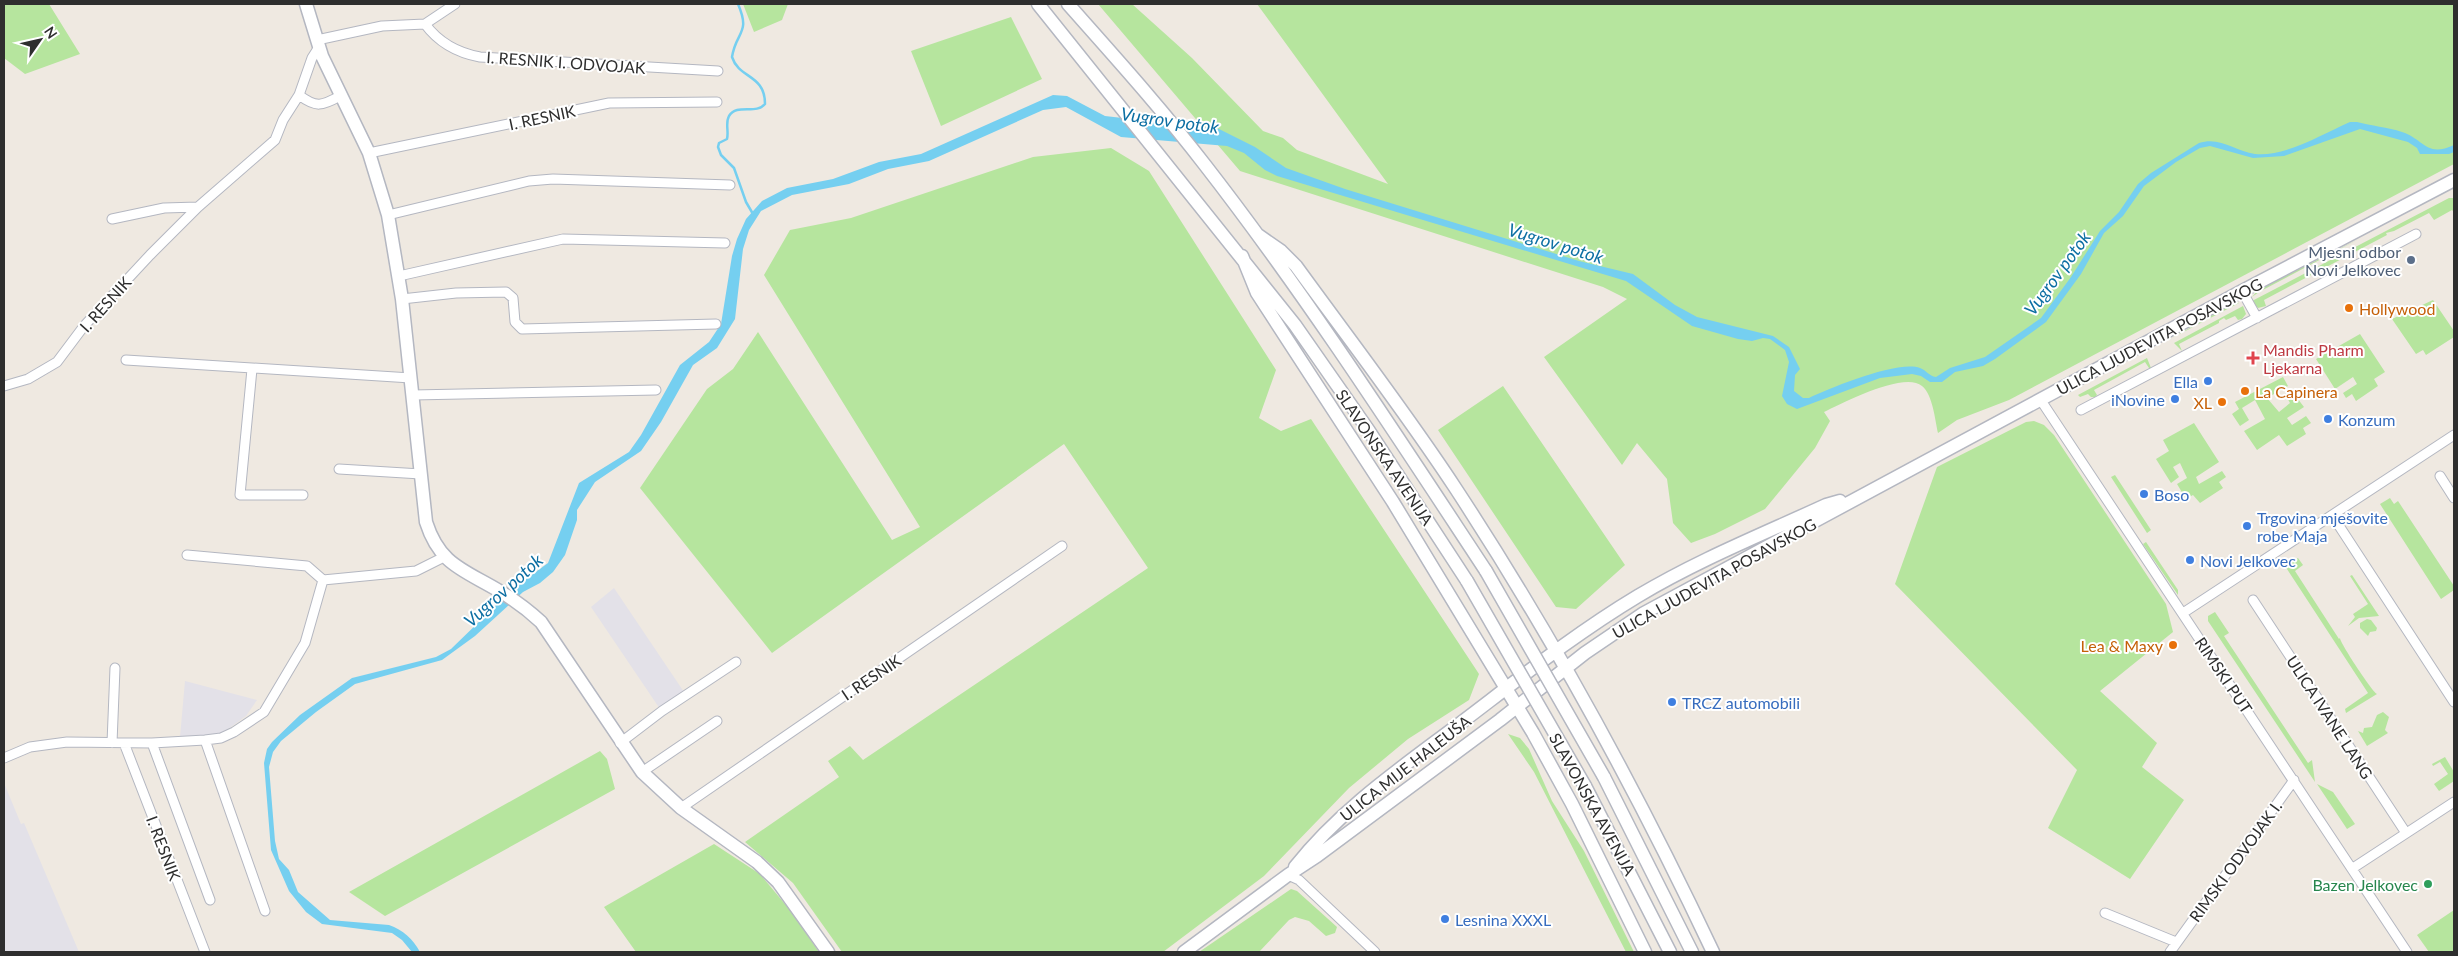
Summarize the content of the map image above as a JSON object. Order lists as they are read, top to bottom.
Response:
{
  "streets": {
    "main road": ["ULICA LJUDEVITA POSAVSKOG", "SLAVONSKA AVENIJA", "ULICA MIJE HALEUŠA"],
    "street": [
      "I. RESNIK I. ODVOJAK",
      "I. RESNIK",
      "RIMSKI PUT",
      "ULICA IVANE LANG",
      "RIMSKI ODVOJAK I."
    ]
  },
  "crossings": [
    ["ULICA LJUDEVITA POSAVSKOG", "RIMSKI PUT"],
    ["ULICA LJUDEVITA POSAVSKOG", "ULICA MIJE HALEUŠA"],
    ["RIMSKI PUT", "RIMSKI ODVOJAK I."]
  ],
  "water": ["Vugrov potok"],
  "places": {
    "other": [
      "Mjesni odbor Novi Jelkovec",
      "Hollywood",
      "Ella",
      "La Capinera",
      "iNovine",
      "XL",
      "Konzum",
      "Boso",
      "Trgovina mješovite robe Maja",
      "Novi Jelkovec",
      "Lea & Maxy",
      "TRCZ automobili",
      "Bazen Jelkovec",
      "Lesnina XXXL"
    ],
    "health": ["Mandis Pharm Ljekarna"]
  },
  "north": "top right"
}
